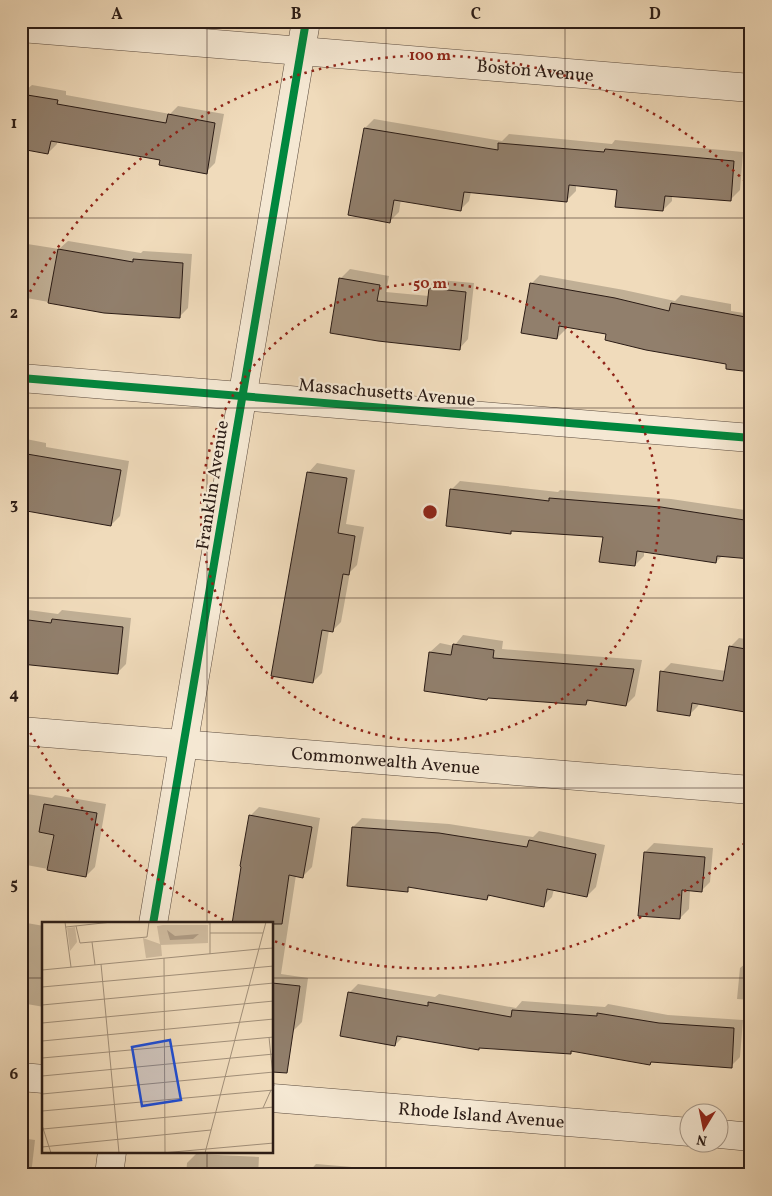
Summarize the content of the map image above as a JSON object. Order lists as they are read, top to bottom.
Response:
{
  "streets": {
    "street": [
      "Boston Avenue",
      "Massachusetts Avenue",
      "Franklin Avenue",
      "Commonwealth Avenue",
      "Rhode Island Avenue"
    ]
  },
  "crossings": [
    ["Boston Avenue", "Franklin Avenue"],
    ["Massachusetts Avenue", "Franklin Avenue"],
    ["Franklin Avenue", "Commonwealth Avenue"]
  ],
  "north": "bottom",
  "grid": {
    "columns": [
      "A",
      "B",
      "C",
      "D"
    ],
    "rows": [
      "1",
      "2",
      "3",
      "4",
      "5",
      "6"
    ]
  },
  "rings": ["100 m", "50 m"]
}
